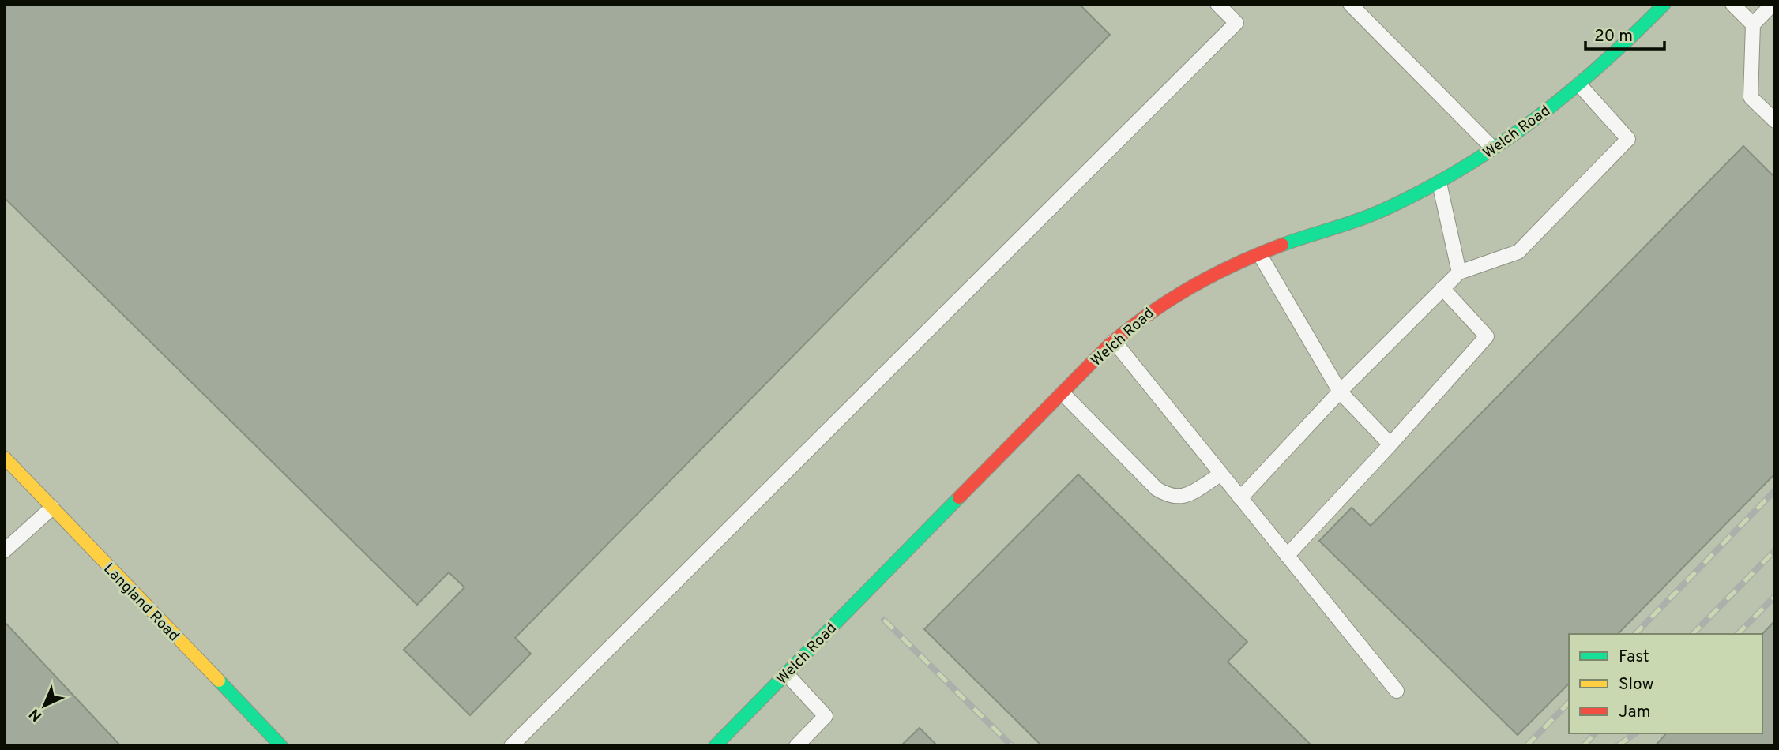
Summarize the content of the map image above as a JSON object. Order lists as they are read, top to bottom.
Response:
{
  "streets": {
    "street": ["Welch Road", "Langland Road"]
  },
  "legend": ["Fast", "Slow", "Jam"],
  "scale_bar": "20 m",
  "north": "bottom left"
}
